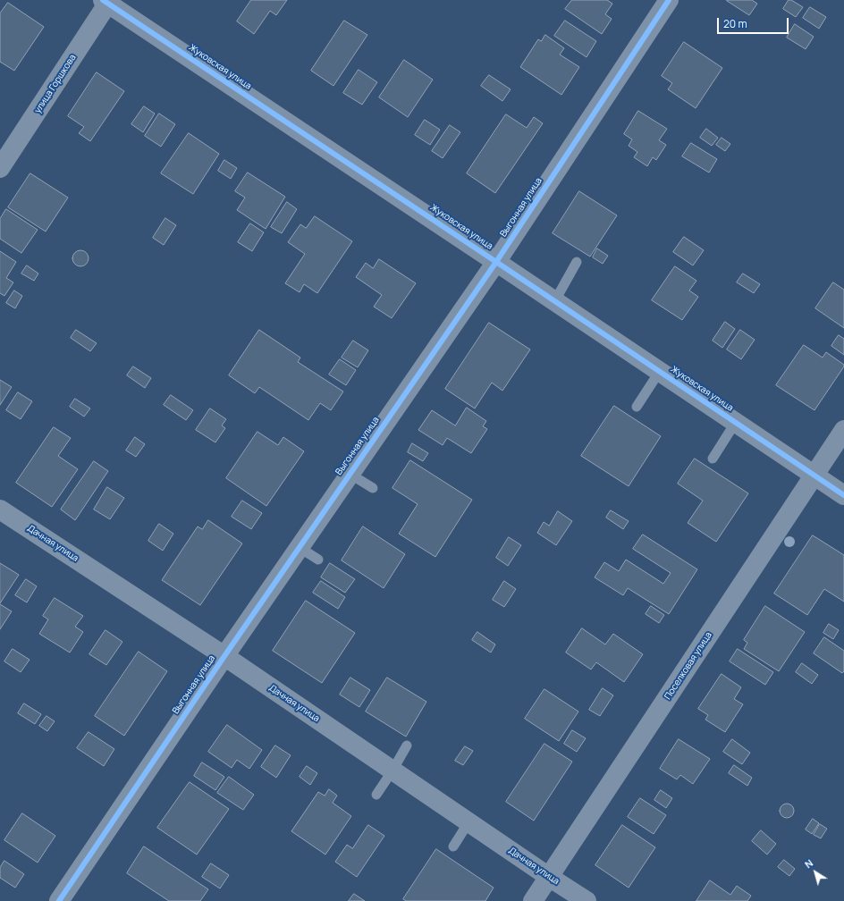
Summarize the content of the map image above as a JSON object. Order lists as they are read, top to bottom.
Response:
{
  "streets": {
    "street": [
      "Жуковская улица",
      "улица Горшкова",
      "Выгонная улица",
      "Дачная улица",
      "Поселковая улица"
    ]
  },
  "crossings": [
    ["Жуковская улица", "улица Горшкова"],
    ["Жуковская улица", "Выгонная улица"],
    ["Жуковская улица", "Поселковая улица"],
    ["Выгонная улица", "Дачная улица"],
    ["Дачная улица", "Поселковая улица"]
  ],
  "scale_bar": "20 m",
  "north": "top left"
}
